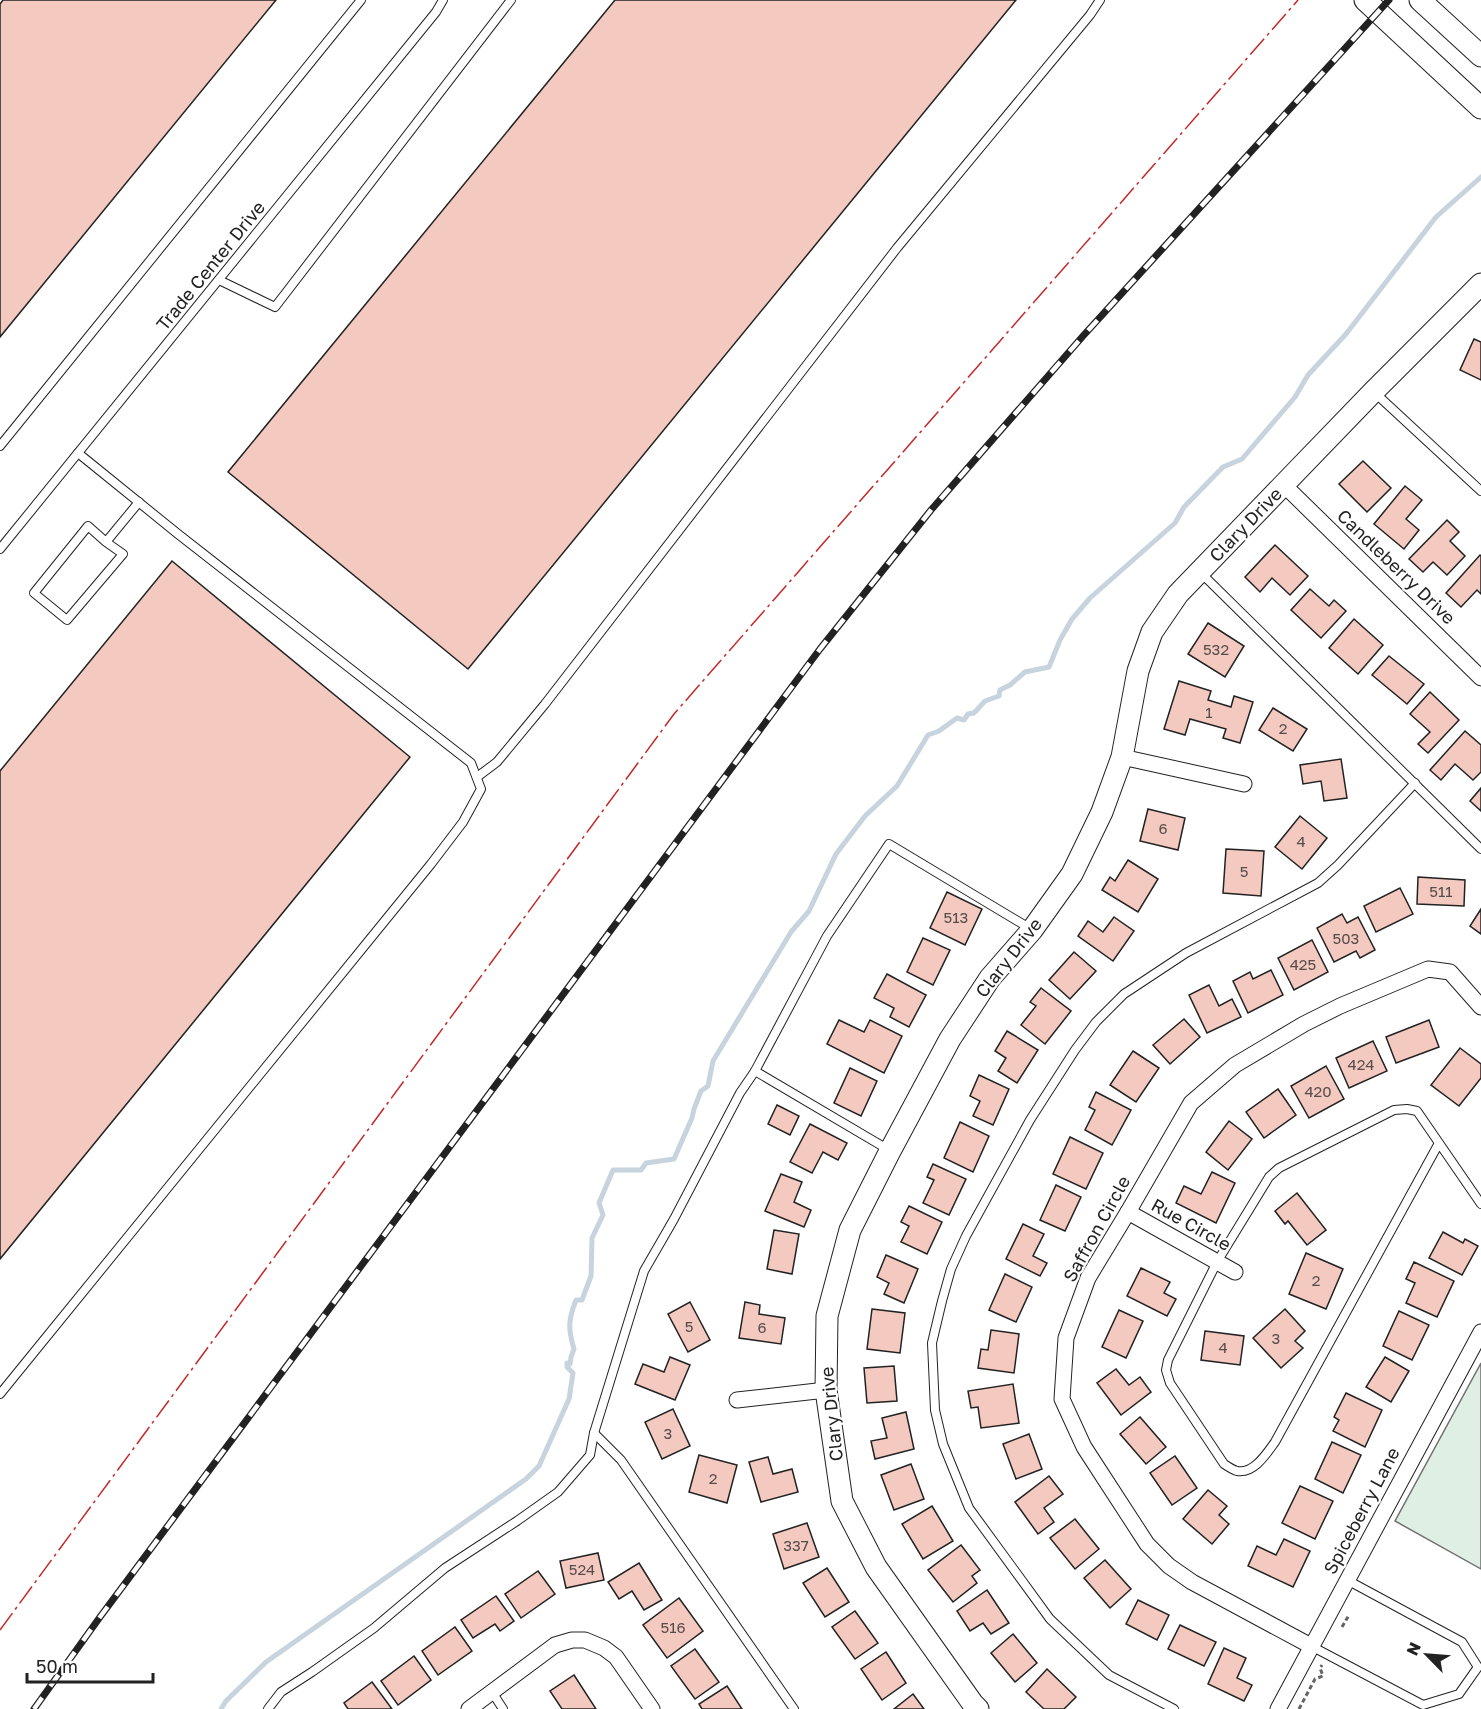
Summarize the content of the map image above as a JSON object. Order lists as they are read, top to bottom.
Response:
{
  "streets": {
    "street": [
      "Clary Drive",
      "Candleberry Drive",
      "Rue Circle",
      "Saffron Circle",
      "Spiceberry Lane"
    ],
    "lane": ["Trade Center Drive"]
  },
  "crossings": [
    ["Clary Drive", "Candleberry Drive"],
    ["Rue Circle", "Saffron Circle"],
    ["Saffron Circle", "Spiceberry Lane"]
  ],
  "house_numbers": [
    "532",
    "1",
    "2",
    "6",
    "4",
    "5",
    "511",
    "513",
    "503",
    "425",
    "424",
    "420",
    "2",
    "5",
    "6",
    "3",
    "4",
    "3",
    "2",
    "337",
    "524",
    "516"
  ],
  "scale_bar": "50 m",
  "north": "top left"
}
